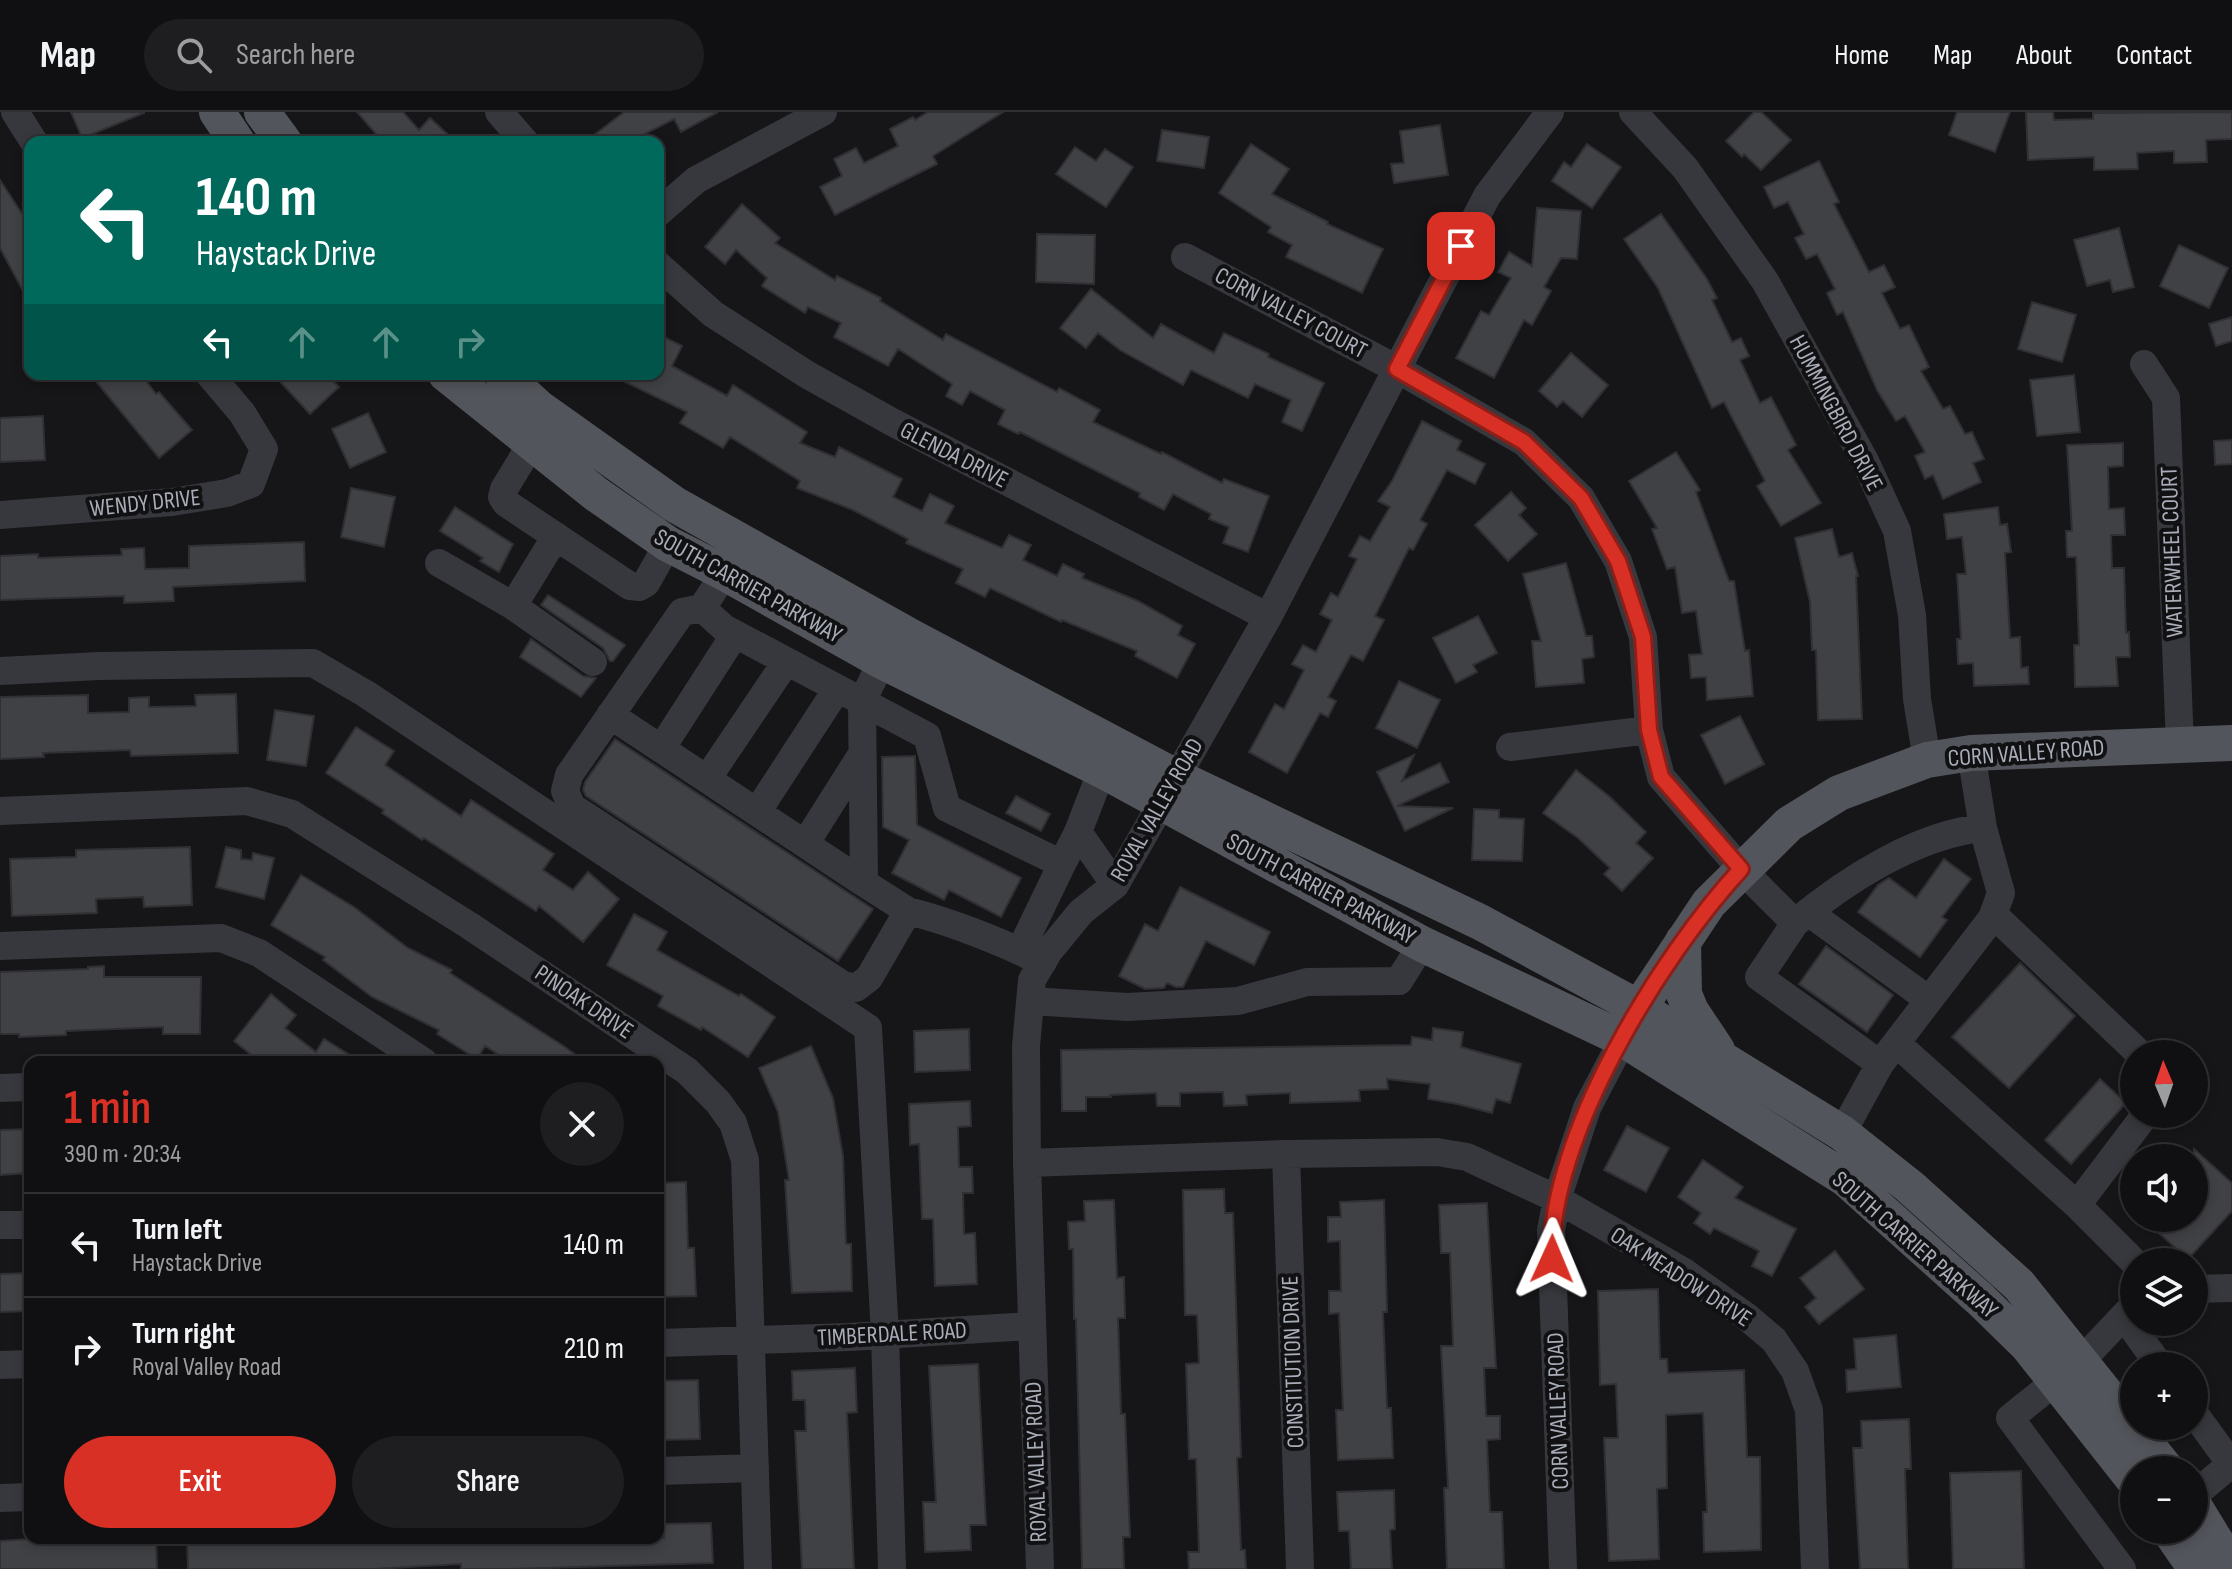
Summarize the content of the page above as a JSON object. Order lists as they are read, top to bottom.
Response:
{
  "streets": {
    "main road": ["SOUTH CARRIER PARKWAY", "CORN VALLEY ROAD"],
    "street": [
      "CORN VALLEY COURT",
      "HUMMINGBIRD DRIVE",
      "GLENDA DRIVE",
      "WENDY DRIVE",
      "WATERWHEEL COURT",
      "ROYAL VALLEY ROAD",
      "PINOAK DRIVE",
      "OAK MEADOW DRIVE",
      "TIMBERDALE ROAD",
      "CONSTITUTION DRIVE"
    ]
  },
  "crossings": [
    ["CORN VALLEY COURT", "CORN VALLEY ROAD"],
    ["CORN VALLEY COURT", "ROYAL VALLEY ROAD"],
    ["HUMMINGBIRD DRIVE", "CORN VALLEY ROAD"],
    ["GLENDA DRIVE", "ROYAL VALLEY ROAD"],
    ["WATERWHEEL COURT", "CORN VALLEY ROAD"],
    ["SOUTH CARRIER PARKWAY", "CORN VALLEY ROAD"],
    ["SOUTH CARRIER PARKWAY", "ROYAL VALLEY ROAD"],
    ["CORN VALLEY ROAD", "OAK MEADOW DRIVE"],
    ["ROYAL VALLEY ROAD", "OAK MEADOW DRIVE"],
    ["ROYAL VALLEY ROAD", "TIMBERDALE ROAD"],
    ["PINOAK DRIVE", "TIMBERDALE ROAD"],
    ["OAK MEADOW DRIVE", "CONSTITUTION DRIVE"]
  ],
  "north": "top",
  "page": {
    "header": "Map",
    "search": "Search here",
    "nav": [
      "Home",
      "Map",
      "About",
      "Contact"
    ],
    "turn": ["140 m", "Haystack Drive"],
    "map_buttons": ["+", "−"],
    "heading": ["1 min", "390 m · 20:34"],
    "list": [
      {
        "name": "Turn left",
        "note": "Haystack Drive",
        "value": "140 m"
      },
      {
        "name": "Turn right",
        "note": "Royal Valley Road",
        "value": "210 m"
      }
    ],
    "buttons": ["Exit", "Share"]
  }
}
